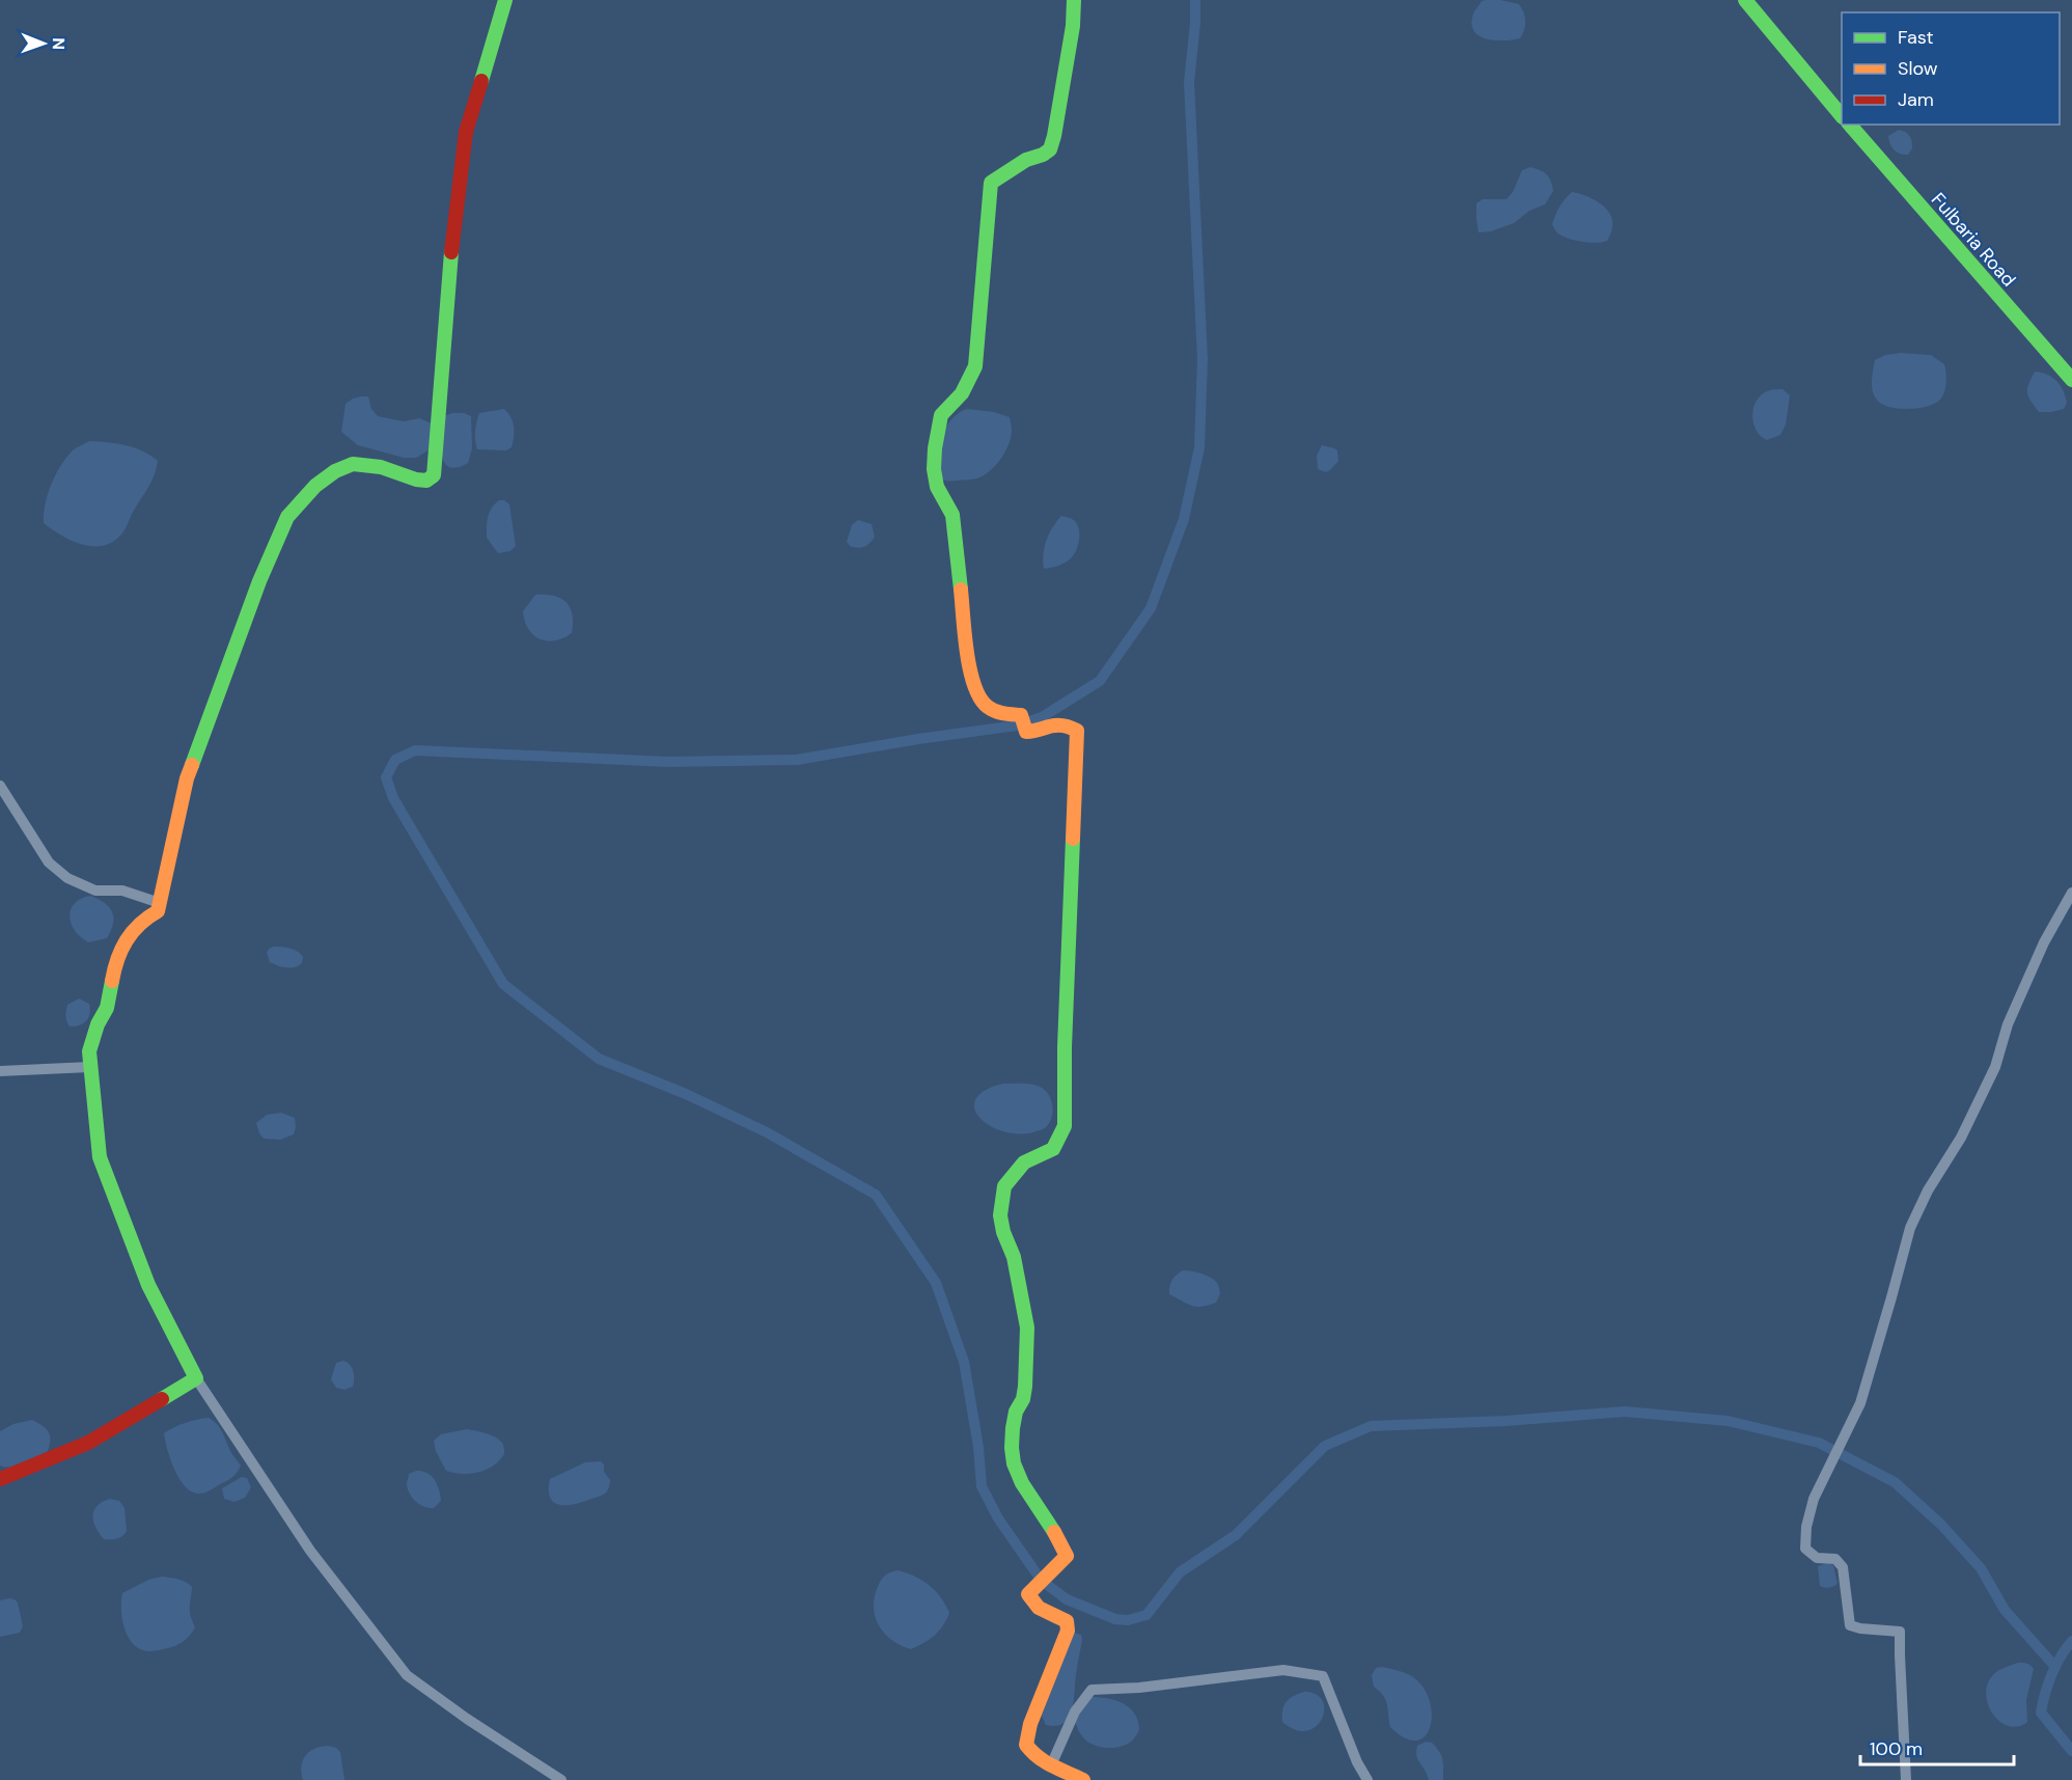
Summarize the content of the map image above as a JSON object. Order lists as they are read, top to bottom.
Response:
{
  "streets": {
    "street": ["Fulbaria Road"]
  },
  "legend": ["Fast", "Slow", "Jam"],
  "scale_bar": "100 m",
  "north": "right"
}
